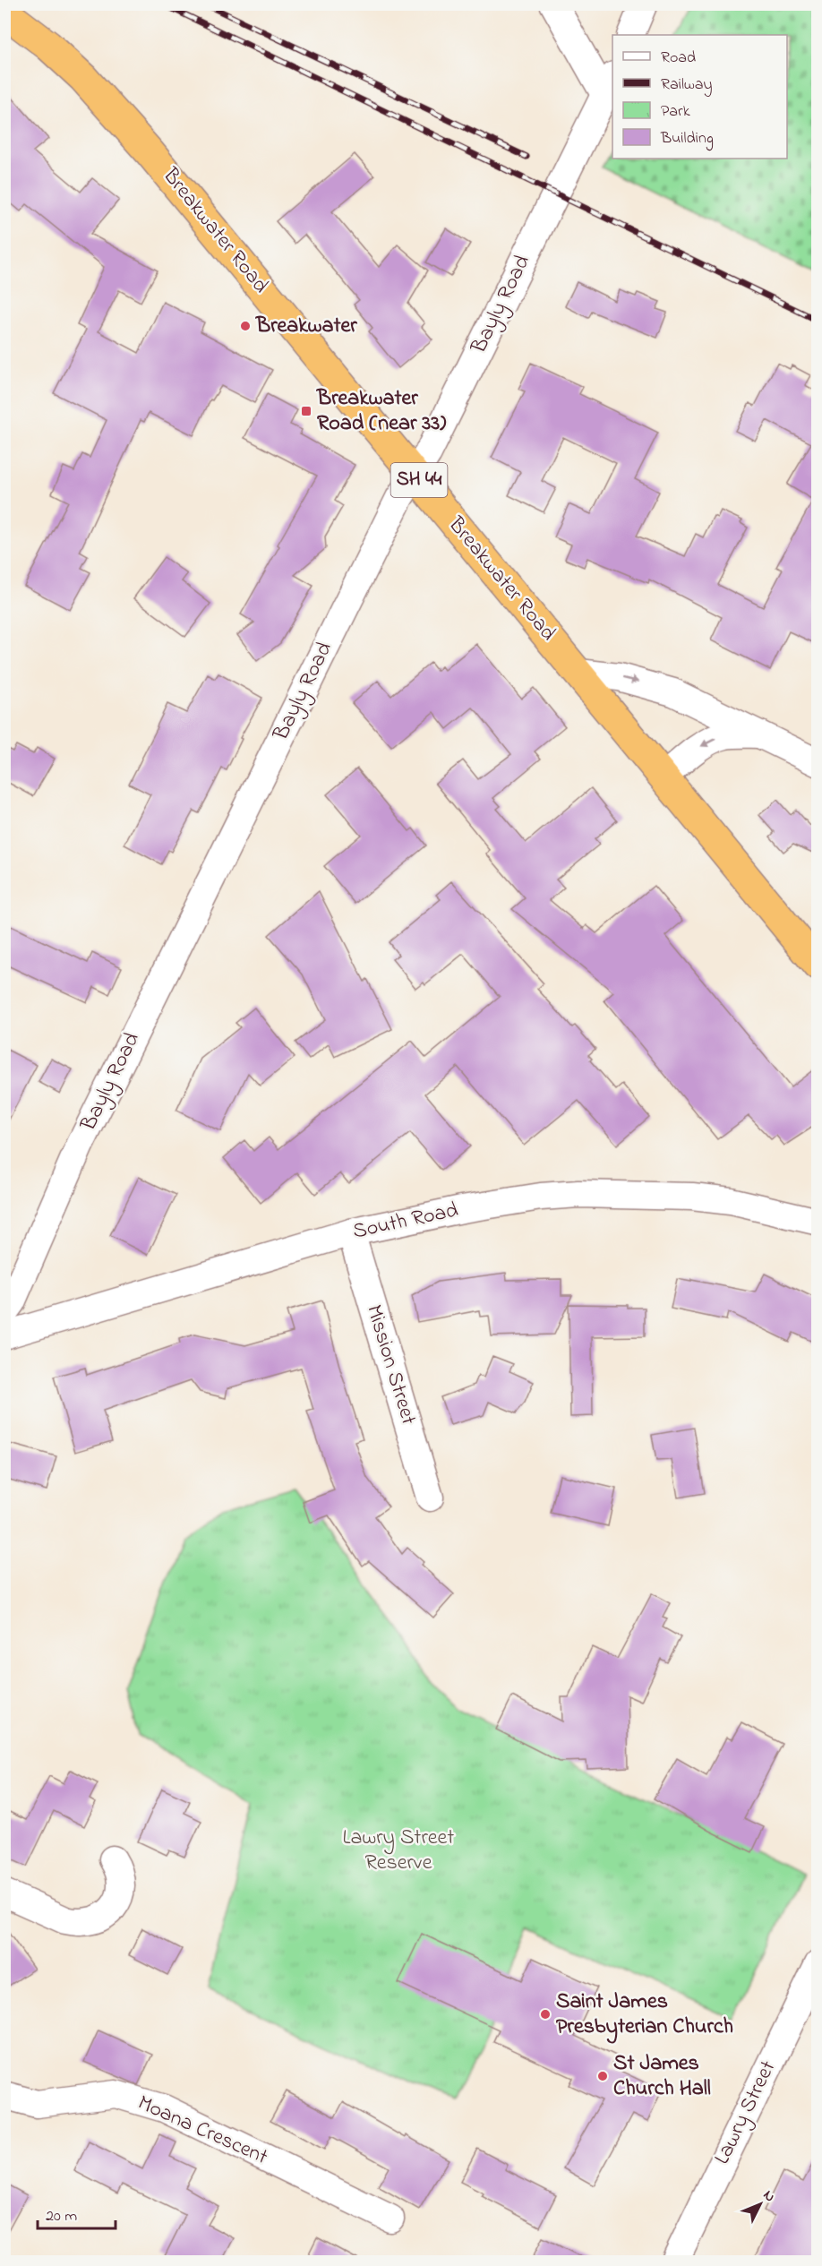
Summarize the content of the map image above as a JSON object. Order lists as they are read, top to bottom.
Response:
{
  "streets": {
    "highway": ["Breakwater Road", "SH 44"],
    "street": [
      "Bayly Road",
      "South Road",
      "Mission Street",
      "Lawry Street",
      "Moana Crescent"
    ]
  },
  "crossings": [
    ["Breakwater Road", "Bayly Road"],
    ["South Road", "Mission Street"]
  ],
  "parks": ["Lawry Street Reserve"],
  "places": {
    "other": ["Breakwater", "Saint James Presbyterian Church", "St James Church Hall"],
    "transit": ["Breakwater Road (near 33)"]
  },
  "legend": [
    "Road",
    "Railway",
    "Park",
    "Building"
  ],
  "scale_bar": "20 m",
  "north": "top right"
}
